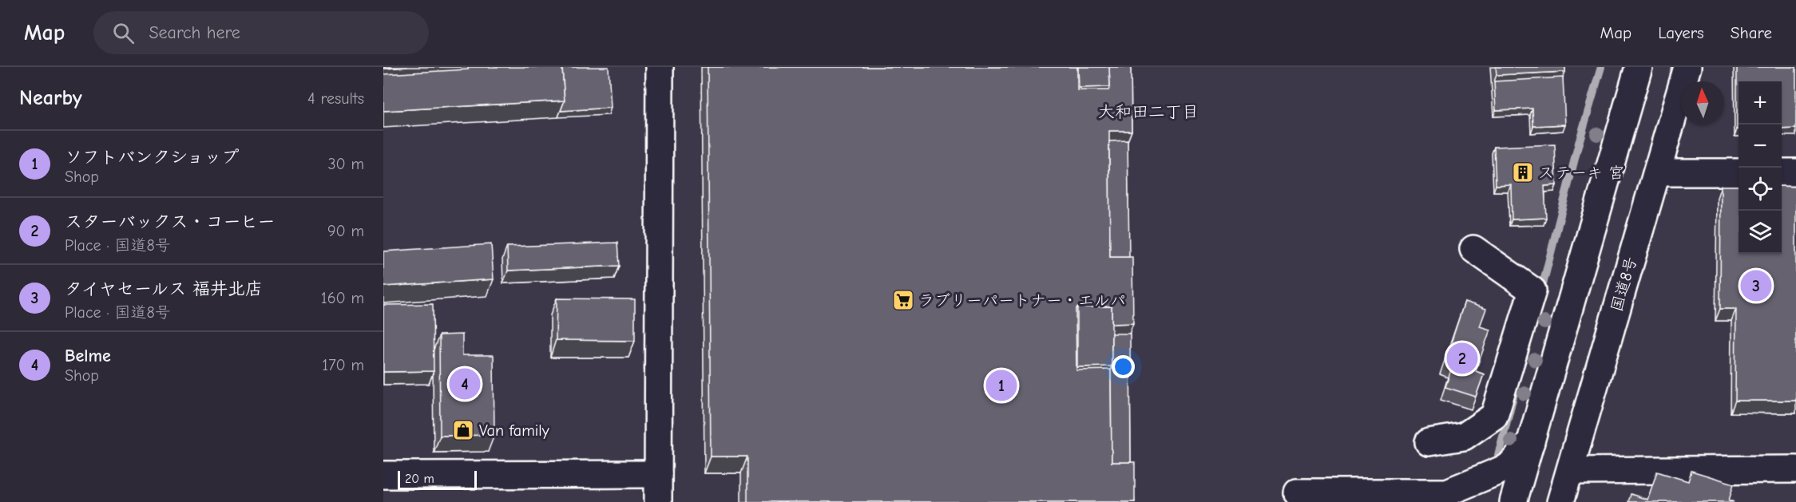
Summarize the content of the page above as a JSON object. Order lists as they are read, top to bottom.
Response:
{
  "streets": {
    "main road": ["国道8号"]
  },
  "districts": ["大和田二丁目"],
  "places": {
    "building": ["ステーキ 宮"],
    "supermarket": ["ラブリーパートナー・エルパ"],
    "shop": ["Van family"]
  },
  "scale_bar": "20 m",
  "north": "top",
  "page": {
    "header": "Map",
    "search": "Search here",
    "nav": ["Map", "Layers", "Share"],
    "heading": ["Nearby", "4 results"],
    "map_buttons": ["+", "−"],
    "list": [
      {
        "mark": "1",
        "name": "ソフトバンクショップ",
        "note": "Shop",
        "value": "30 m"
      },
      {
        "mark": "2",
        "name": "スターバックス・コーヒー",
        "note": "Place · 国道8号",
        "value": "90 m"
      },
      {
        "mark": "3",
        "name": "タイヤセールス 福井北店",
        "note": "Place · 国道8号",
        "value": "160 m"
      },
      {
        "mark": "4",
        "name": "Belme",
        "note": "Shop",
        "value": "170 m"
      }
    ],
    "pins": [
      "3",
      "2",
      "4",
      "1"
    ],
    "scale": "20 m"
  }
}
